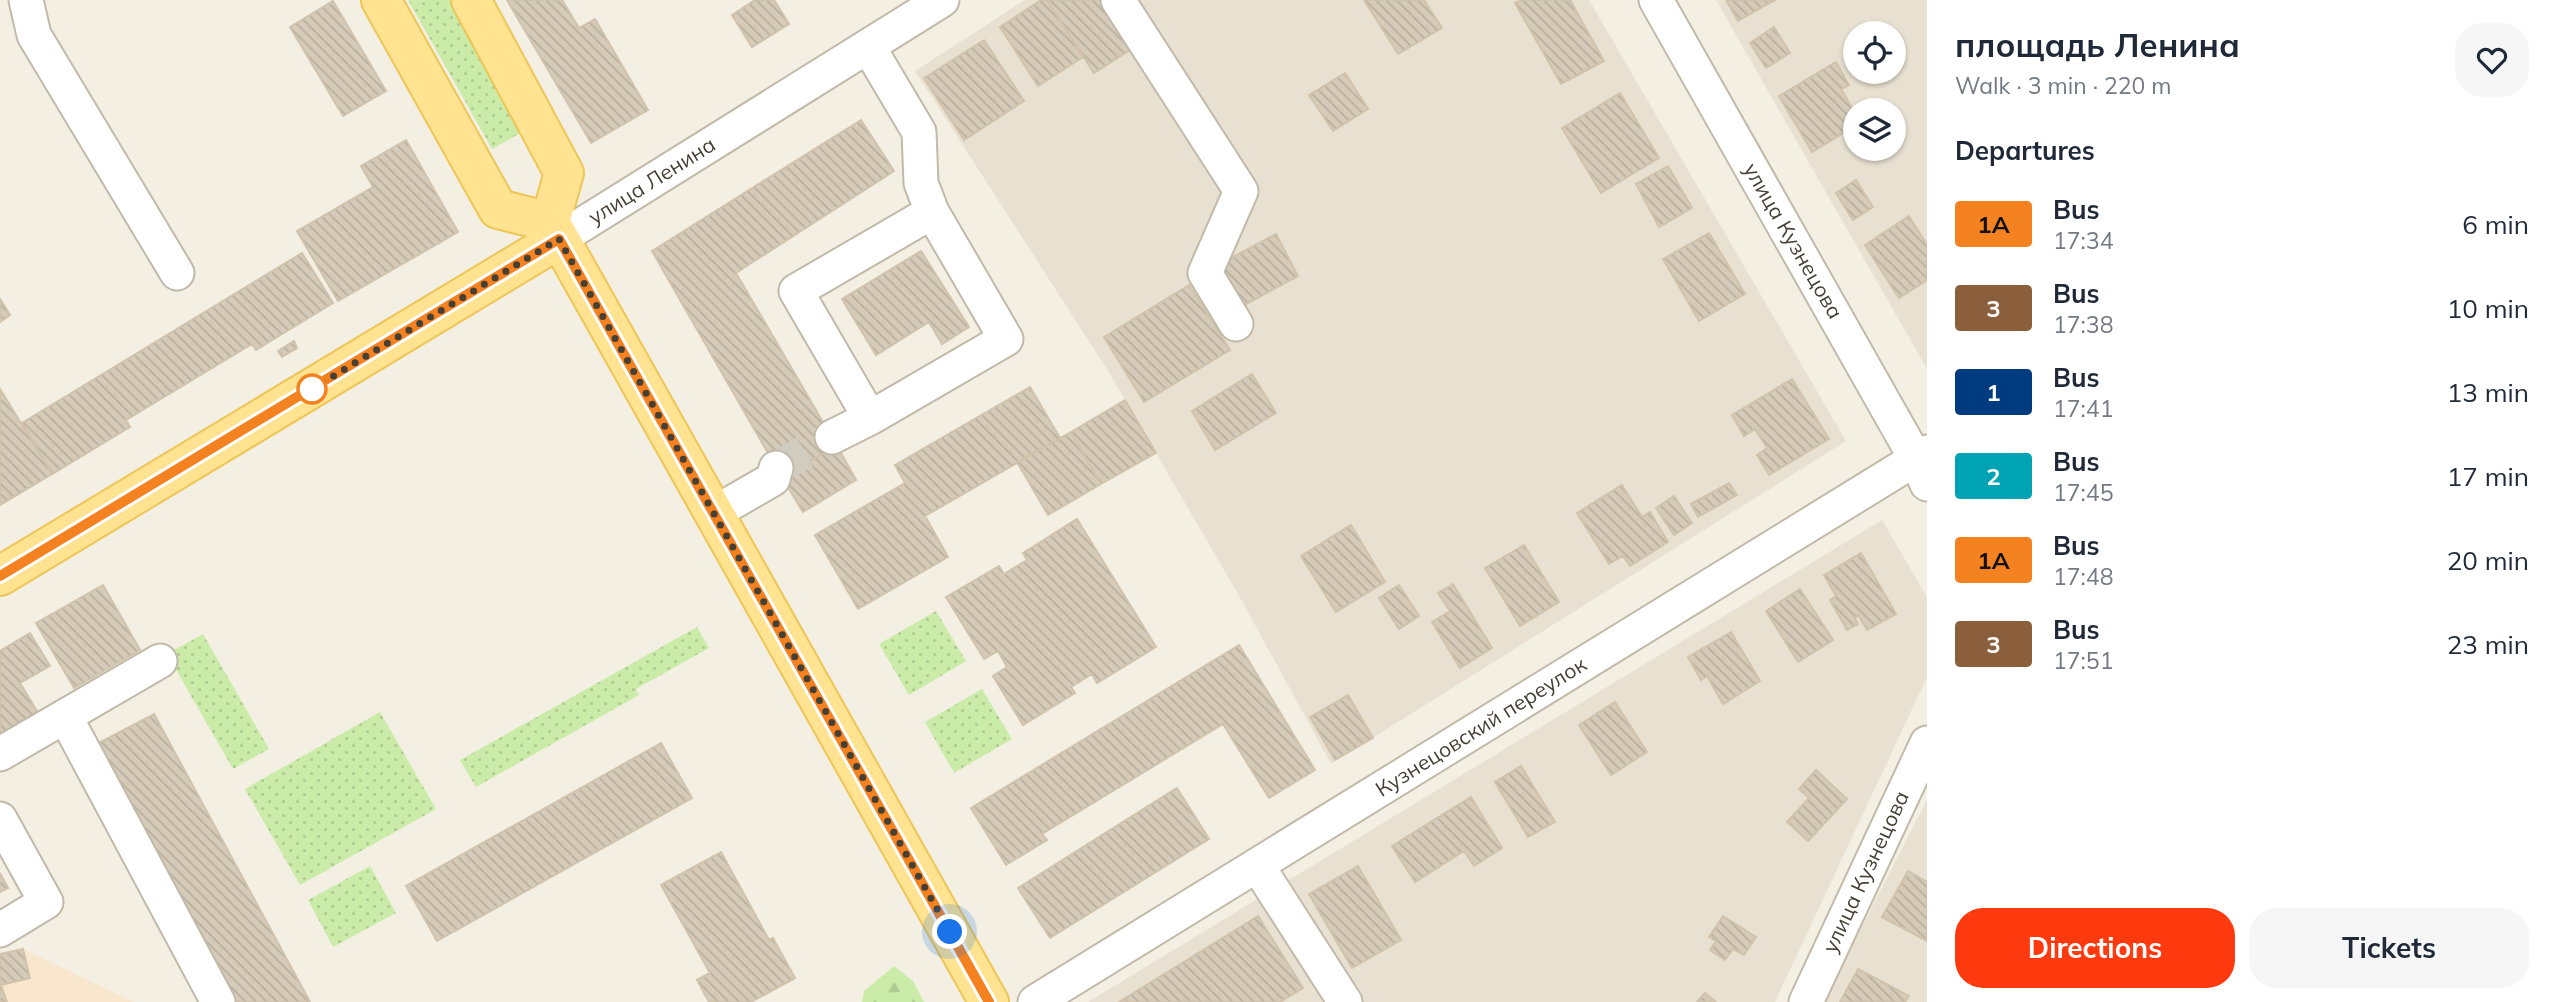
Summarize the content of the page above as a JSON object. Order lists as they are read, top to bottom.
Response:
{
  "streets": {
    "main road": ["улица Ленина"],
    "street": ["улица Кузнецова", "Кузнецовский переулок"]
  },
  "crossings": [
    ["улица Кузнецова", "Кузнецовский переулок"]
  ],
  "lines": ["bus line 1А"],
  "page": {
    "heading": [
      ["площадь Ленина", "Walk · 3 min · 220 m"],
      "Departures"
    ],
    "list": [
      {
        "mark": "1А",
        "name": "Bus",
        "note": "17:34",
        "value": "6 min"
      },
      {
        "mark": "3",
        "name": "Bus",
        "note": "17:38",
        "value": "10 min"
      },
      {
        "mark": "1",
        "name": "Bus",
        "note": "17:41",
        "value": "13 min"
      },
      {
        "mark": "2",
        "name": "Bus",
        "note": "17:45",
        "value": "17 min"
      },
      {
        "mark": "1А",
        "name": "Bus",
        "note": "17:48",
        "value": "20 min"
      },
      {
        "mark": "3",
        "name": "Bus",
        "note": "17:51",
        "value": "23 min"
      }
    ],
    "buttons": ["Directions", "Tickets"]
  }
}
